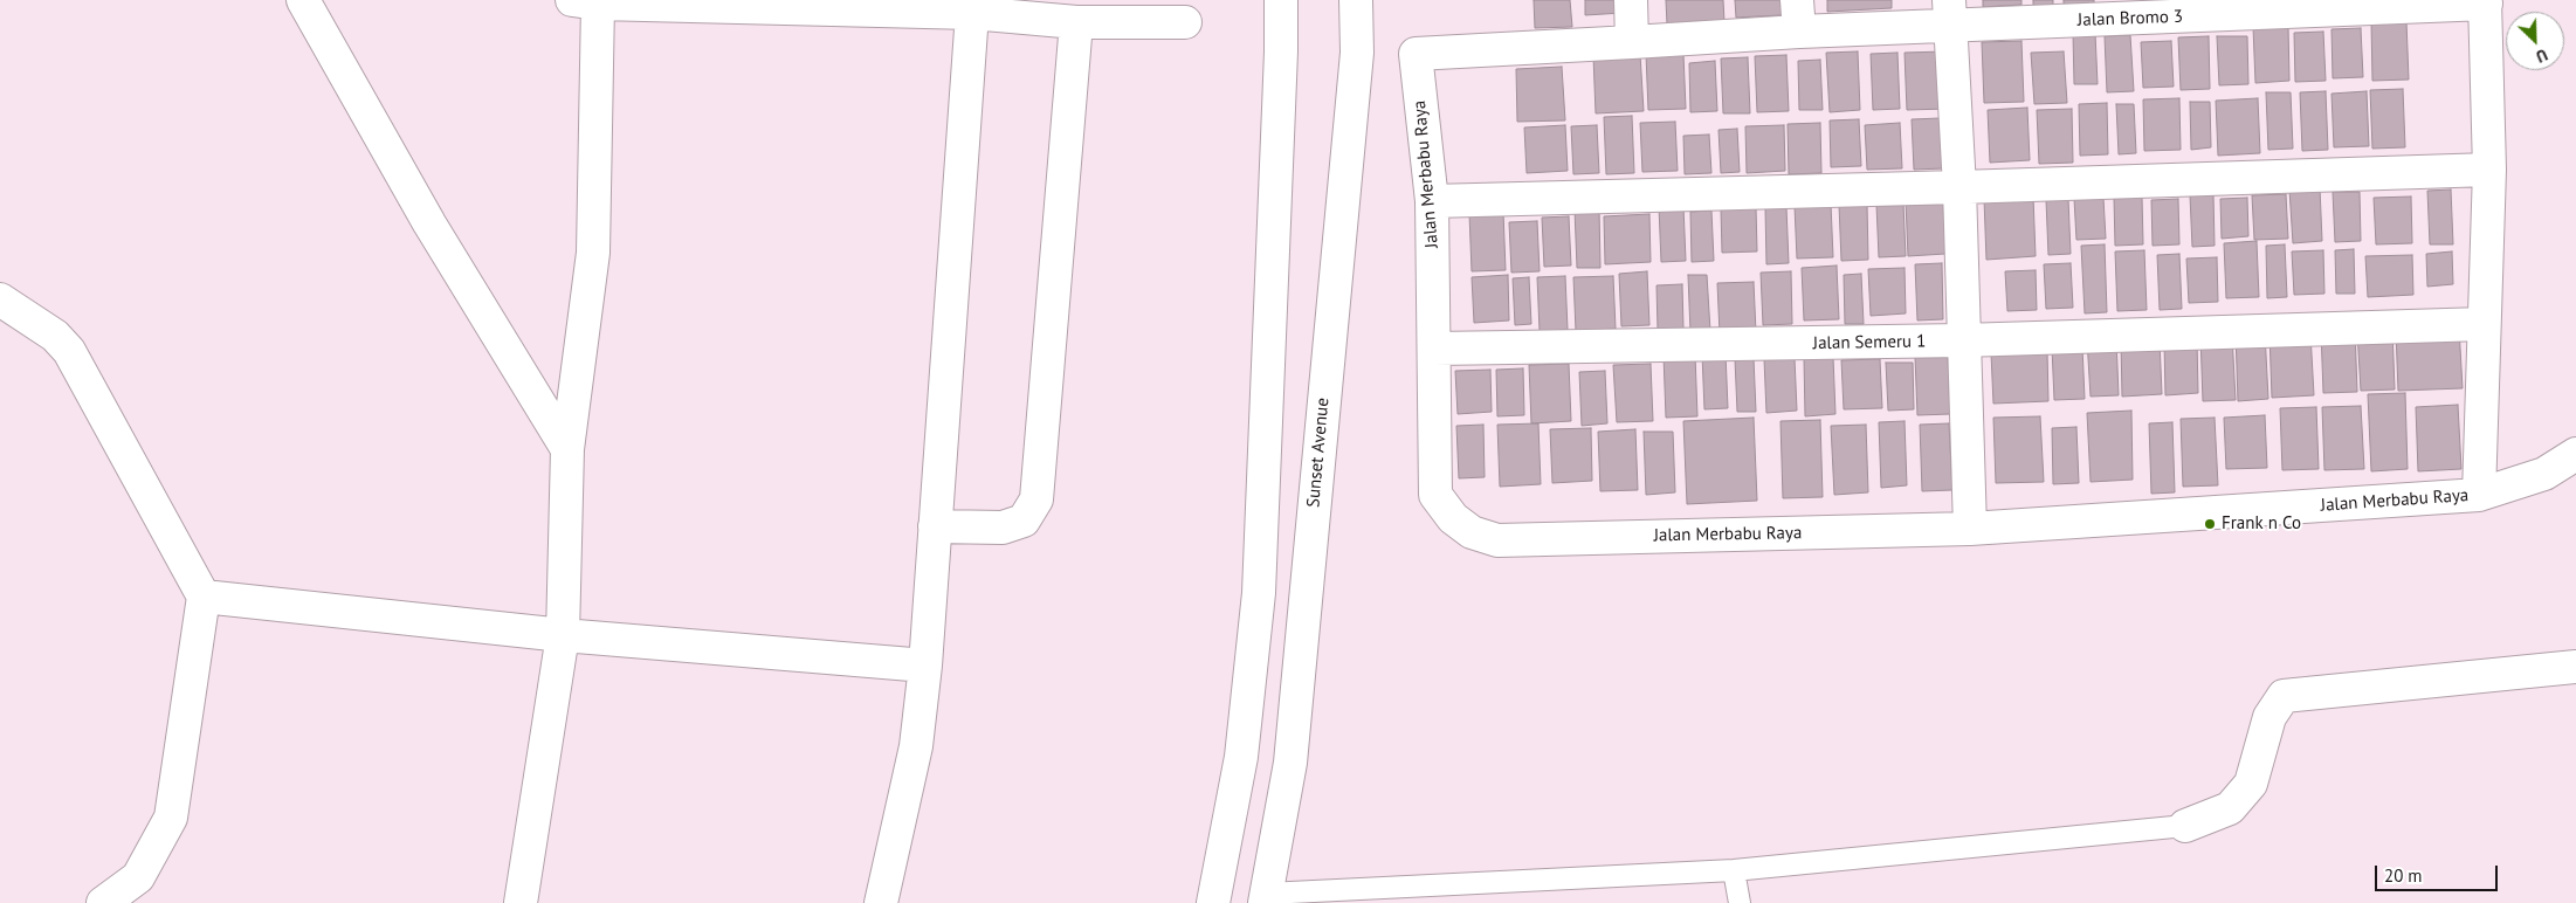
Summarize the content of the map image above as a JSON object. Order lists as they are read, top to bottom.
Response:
{
  "streets": {
    "street": [
      "Jalan Bromo 3",
      "Jalan Merbabu Raya",
      "Jalan Semeru 1",
      "Sunset Avenue"
    ]
  },
  "crossings": [
    ["Jalan Bromo 3", "Jalan Merbabu Raya"],
    ["Jalan Merbabu Raya", "Jalan Semeru 1"]
  ],
  "places": ["Frank n Co"],
  "scale_bar": "20 m",
  "north": "bottom right"
}
